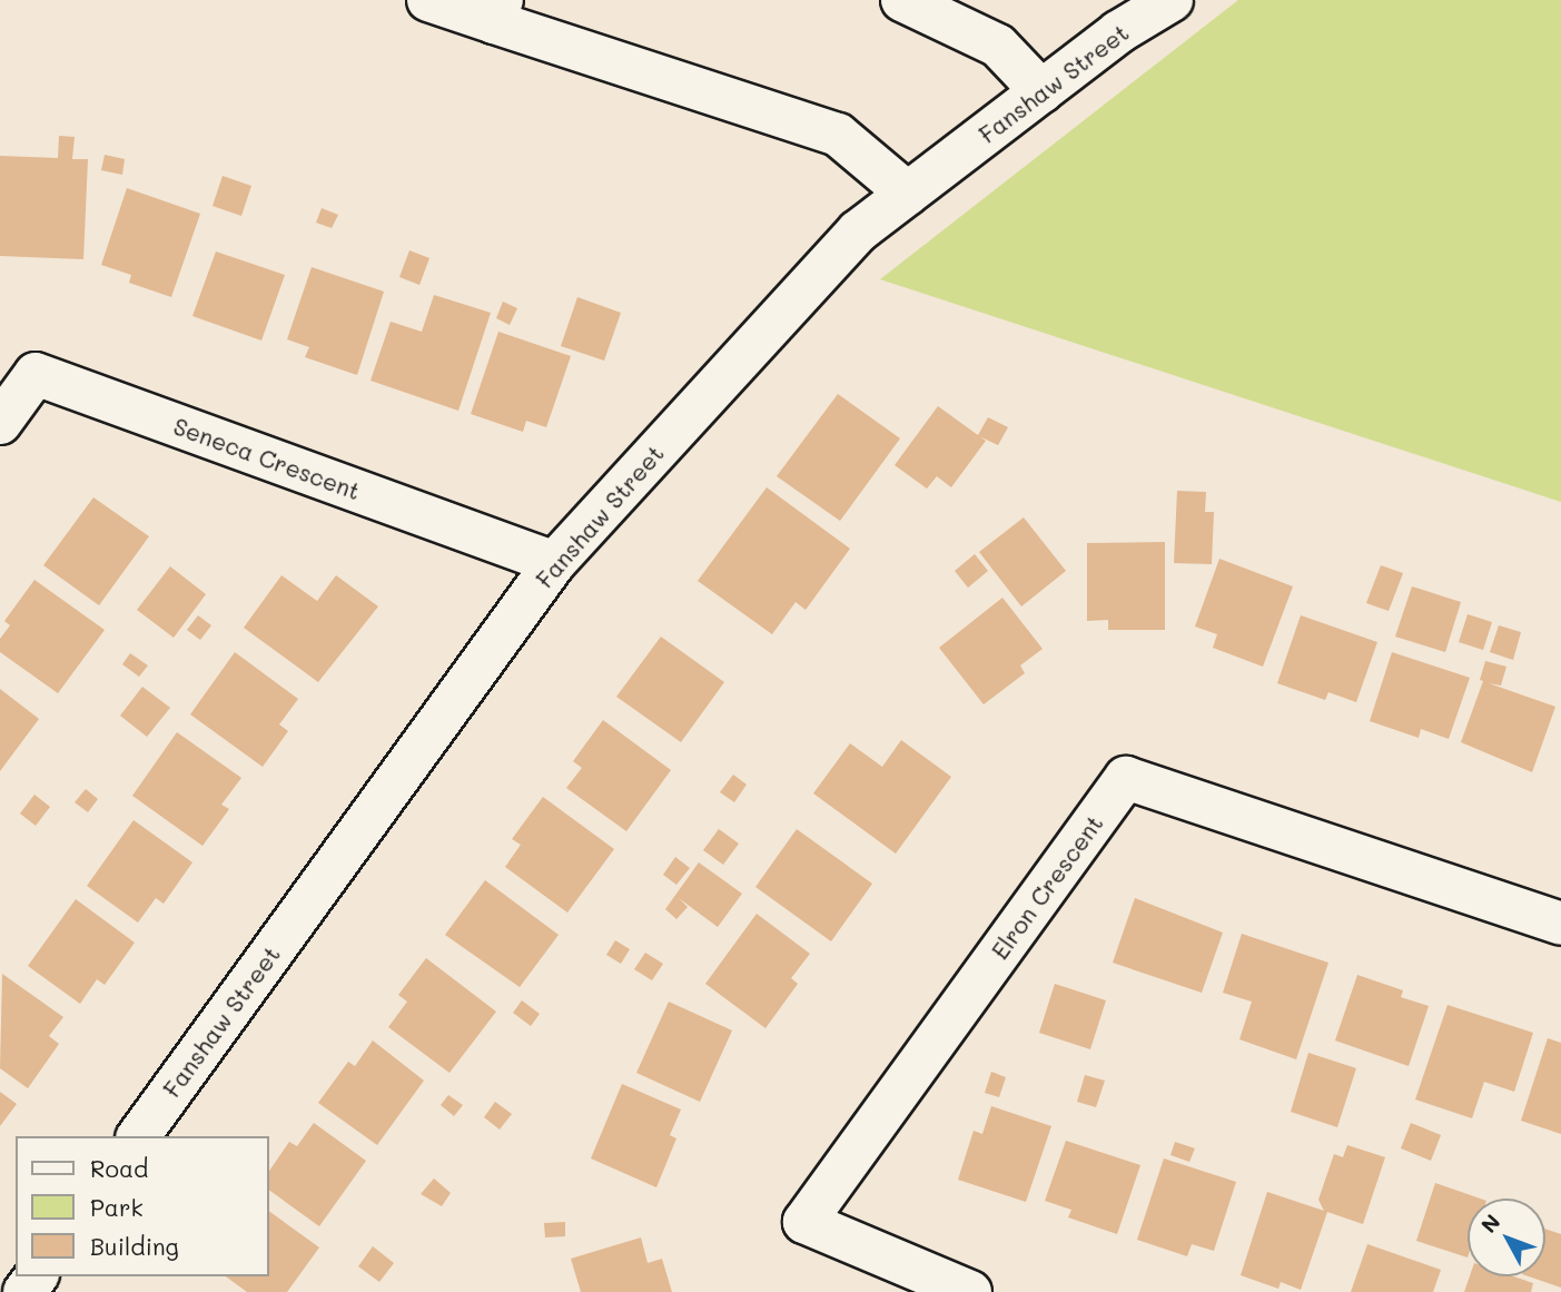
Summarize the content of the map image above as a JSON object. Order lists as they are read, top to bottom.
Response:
{
  "streets": {
    "street": ["Fanshaw Street", "Seneca Crescent", "Elron Crescent"]
  },
  "crossings": [
    ["Fanshaw Street", "Seneca Crescent"]
  ],
  "legend": ["Road", "Park", "Building"],
  "north": "top left"
}
